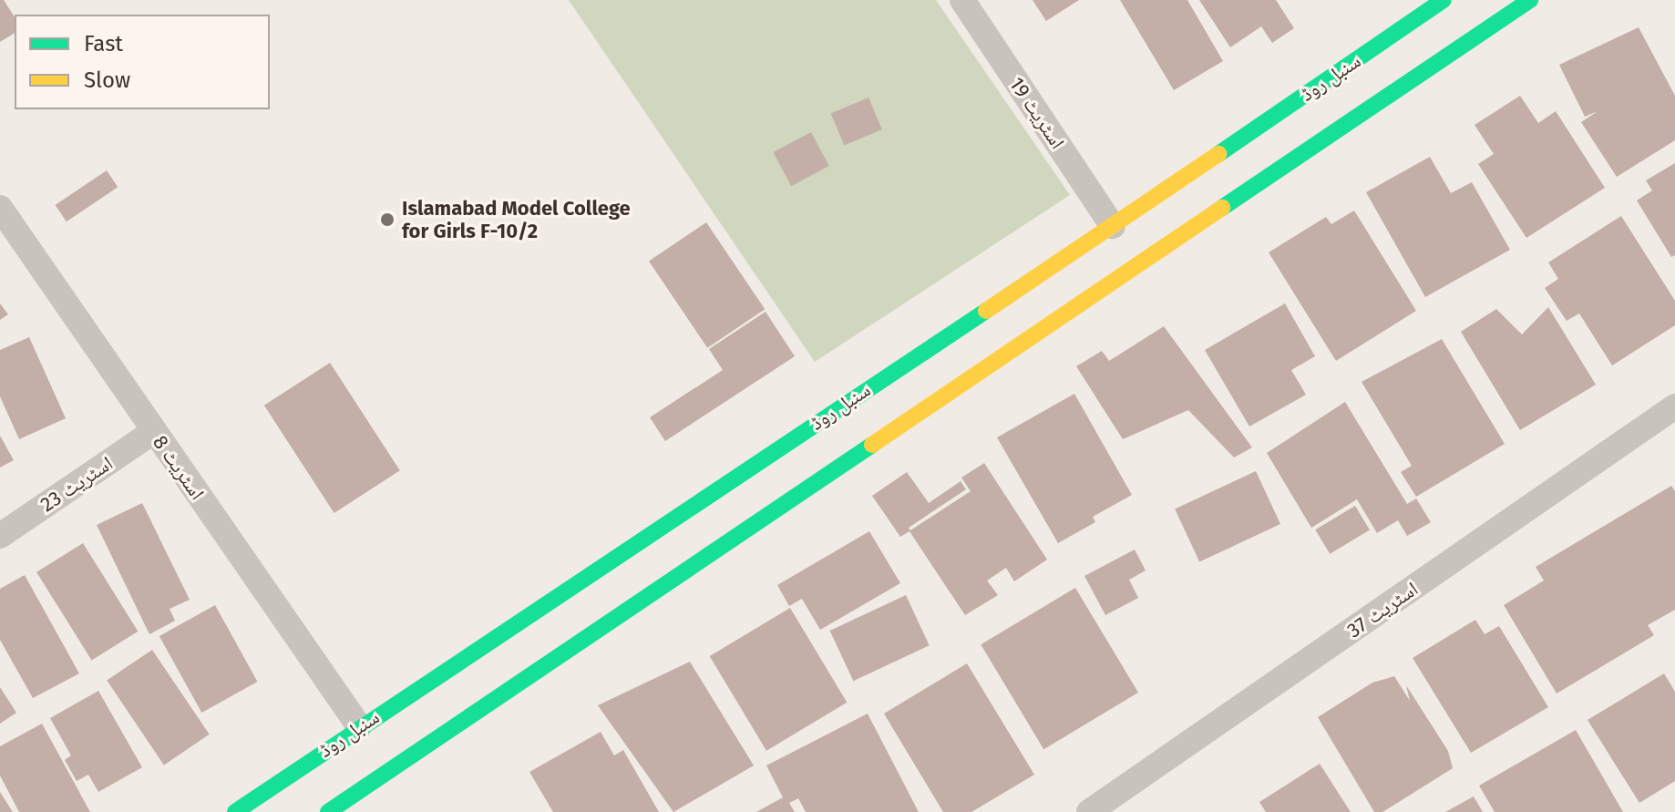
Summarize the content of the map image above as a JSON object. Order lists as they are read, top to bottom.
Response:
{
  "streets": {
    "street": [
      "سنبل روڈ",
      "اسٹریٹ 19",
      "اسٹریٹ 8",
      "اسٹریٹ 23",
      "اسٹریٹ 37"
    ]
  },
  "crossings": [
    ["سنبل روڈ", "اسٹریٹ 19"],
    ["سنبل روڈ", "اسٹریٹ 8"],
    ["اسٹریٹ 8", "اسٹریٹ 23"]
  ],
  "places": ["Islamabad Model College for Girls F-10/2"],
  "legend": ["Fast", "Slow"]
}
